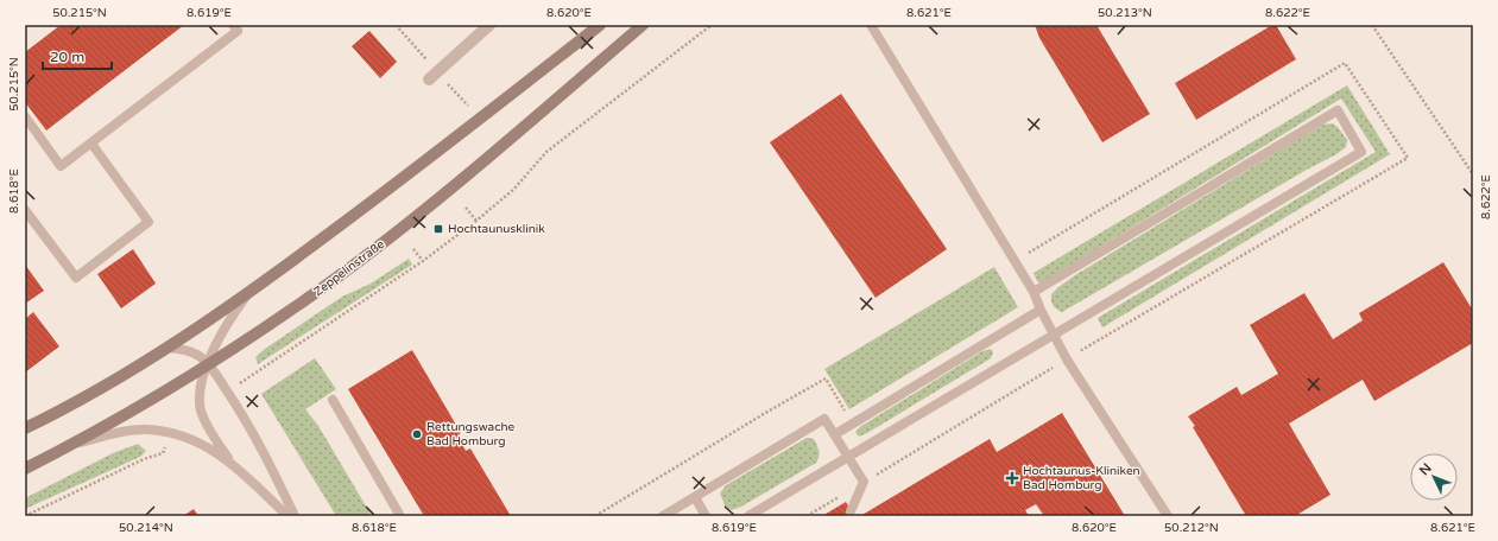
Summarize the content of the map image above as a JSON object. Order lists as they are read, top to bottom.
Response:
{
  "streets": {
    "main road": ["Zeppelinstraße"]
  },
  "places": {
    "transit": ["Hochtaunusklinik"],
    "other": ["Rettungswache Bad Homburg"],
    "health": ["Hochtaunus-Kliniken Bad Homburg"]
  },
  "scale_bar": "20 m",
  "north": "top left",
  "coordinates": [
    "50.215°N",
    "8.619°E",
    "8.620°E",
    "8.621°E",
    "50.213°N",
    "8.622°E",
    "8.618°E",
    "50.214°N",
    "50.212°N"
  ]
}
